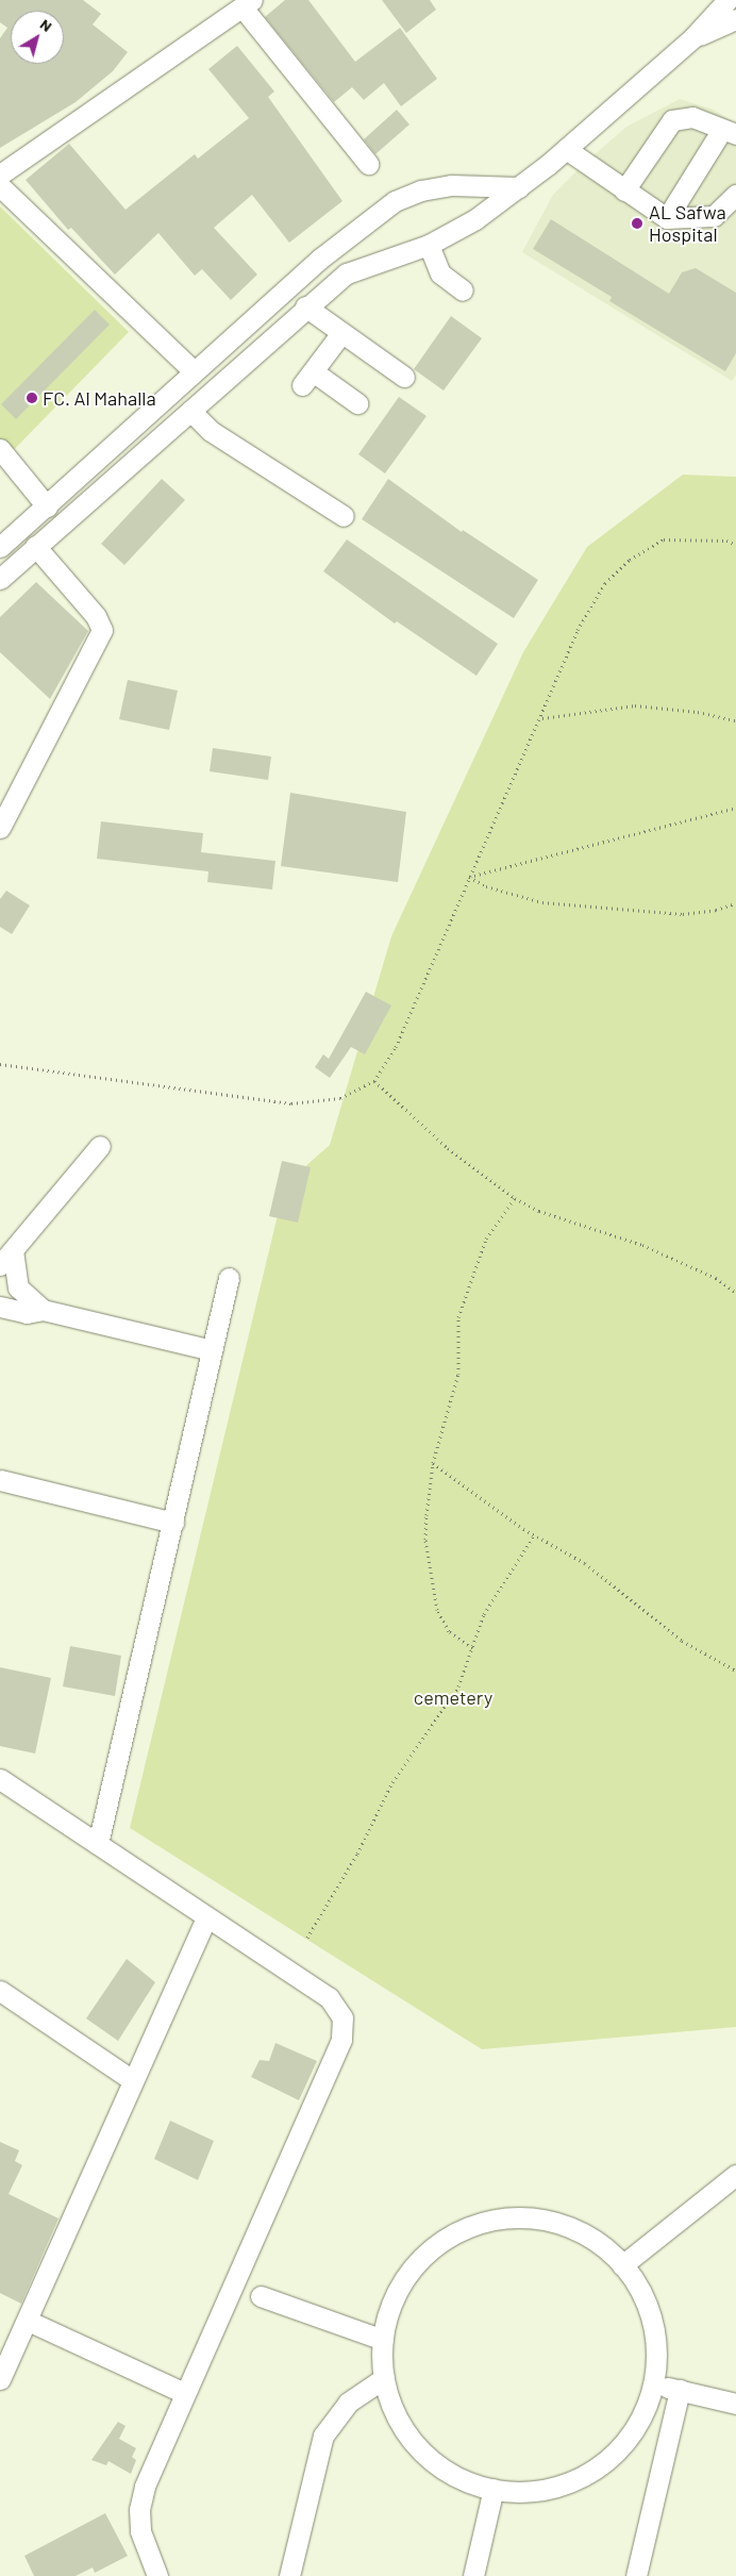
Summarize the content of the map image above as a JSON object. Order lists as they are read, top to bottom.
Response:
{
  "parks": ["cemetery"],
  "places": ["AL Safwa Hospital", "FC. Al Mahalla"],
  "north": "top right"
}
